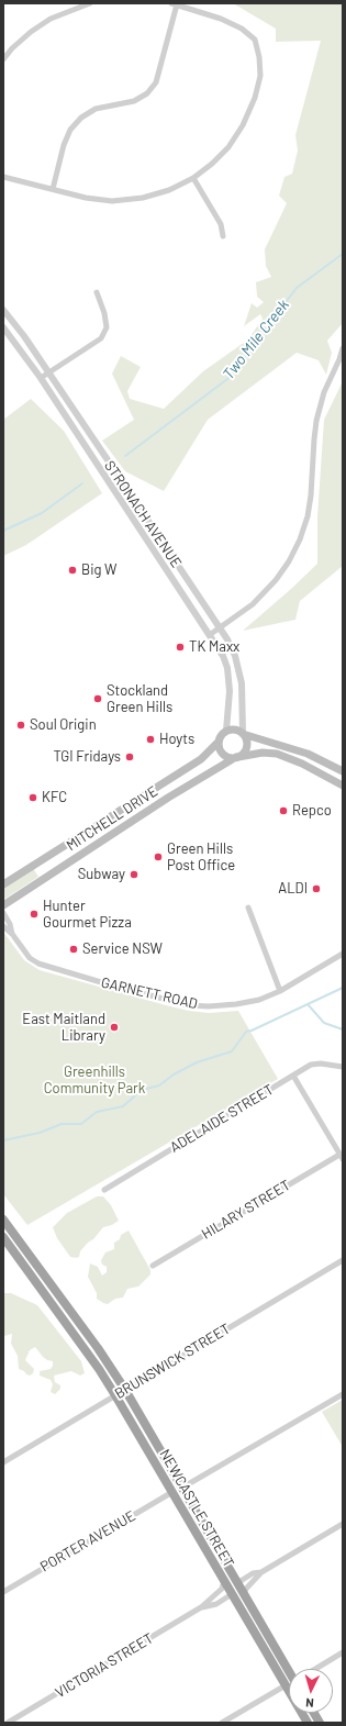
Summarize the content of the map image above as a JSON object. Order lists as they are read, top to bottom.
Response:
{
  "streets": {
    "highway": ["NEWCASTLE STREET"],
    "main road": ["MITCHELL DRIVE"],
    "street": [
      "STRONACH AVENUE",
      "GARNETT ROAD",
      "ADELAIDE STREET",
      "HILARY STREET",
      "BRUNSWICK STREET",
      "PORTER AVENUE",
      "VICTORIA STREET"
    ]
  },
  "crossings": [
    ["STRONACH AVENUE", "MITCHELL DRIVE"],
    ["BRUNSWICK STREET", "NEWCASTLE STREET"],
    ["NEWCASTLE STREET", "PORTER AVENUE"],
    ["NEWCASTLE STREET", "VICTORIA STREET"]
  ],
  "water": ["Two Mile Creek"],
  "parks": ["Greenhills Community Park"],
  "places": [
    "Big W",
    "TK Maxx",
    "Stockland Green Hills",
    "Soul Origin",
    "Hoyts",
    "TGI Fridays",
    "KFC",
    "Repco",
    "Green Hills Post Office",
    "Subway",
    "ALDI",
    "Hunter Gourmet Pizza",
    "Service NSW",
    "East Maitland Library"
  ],
  "north": "bottom"
}
